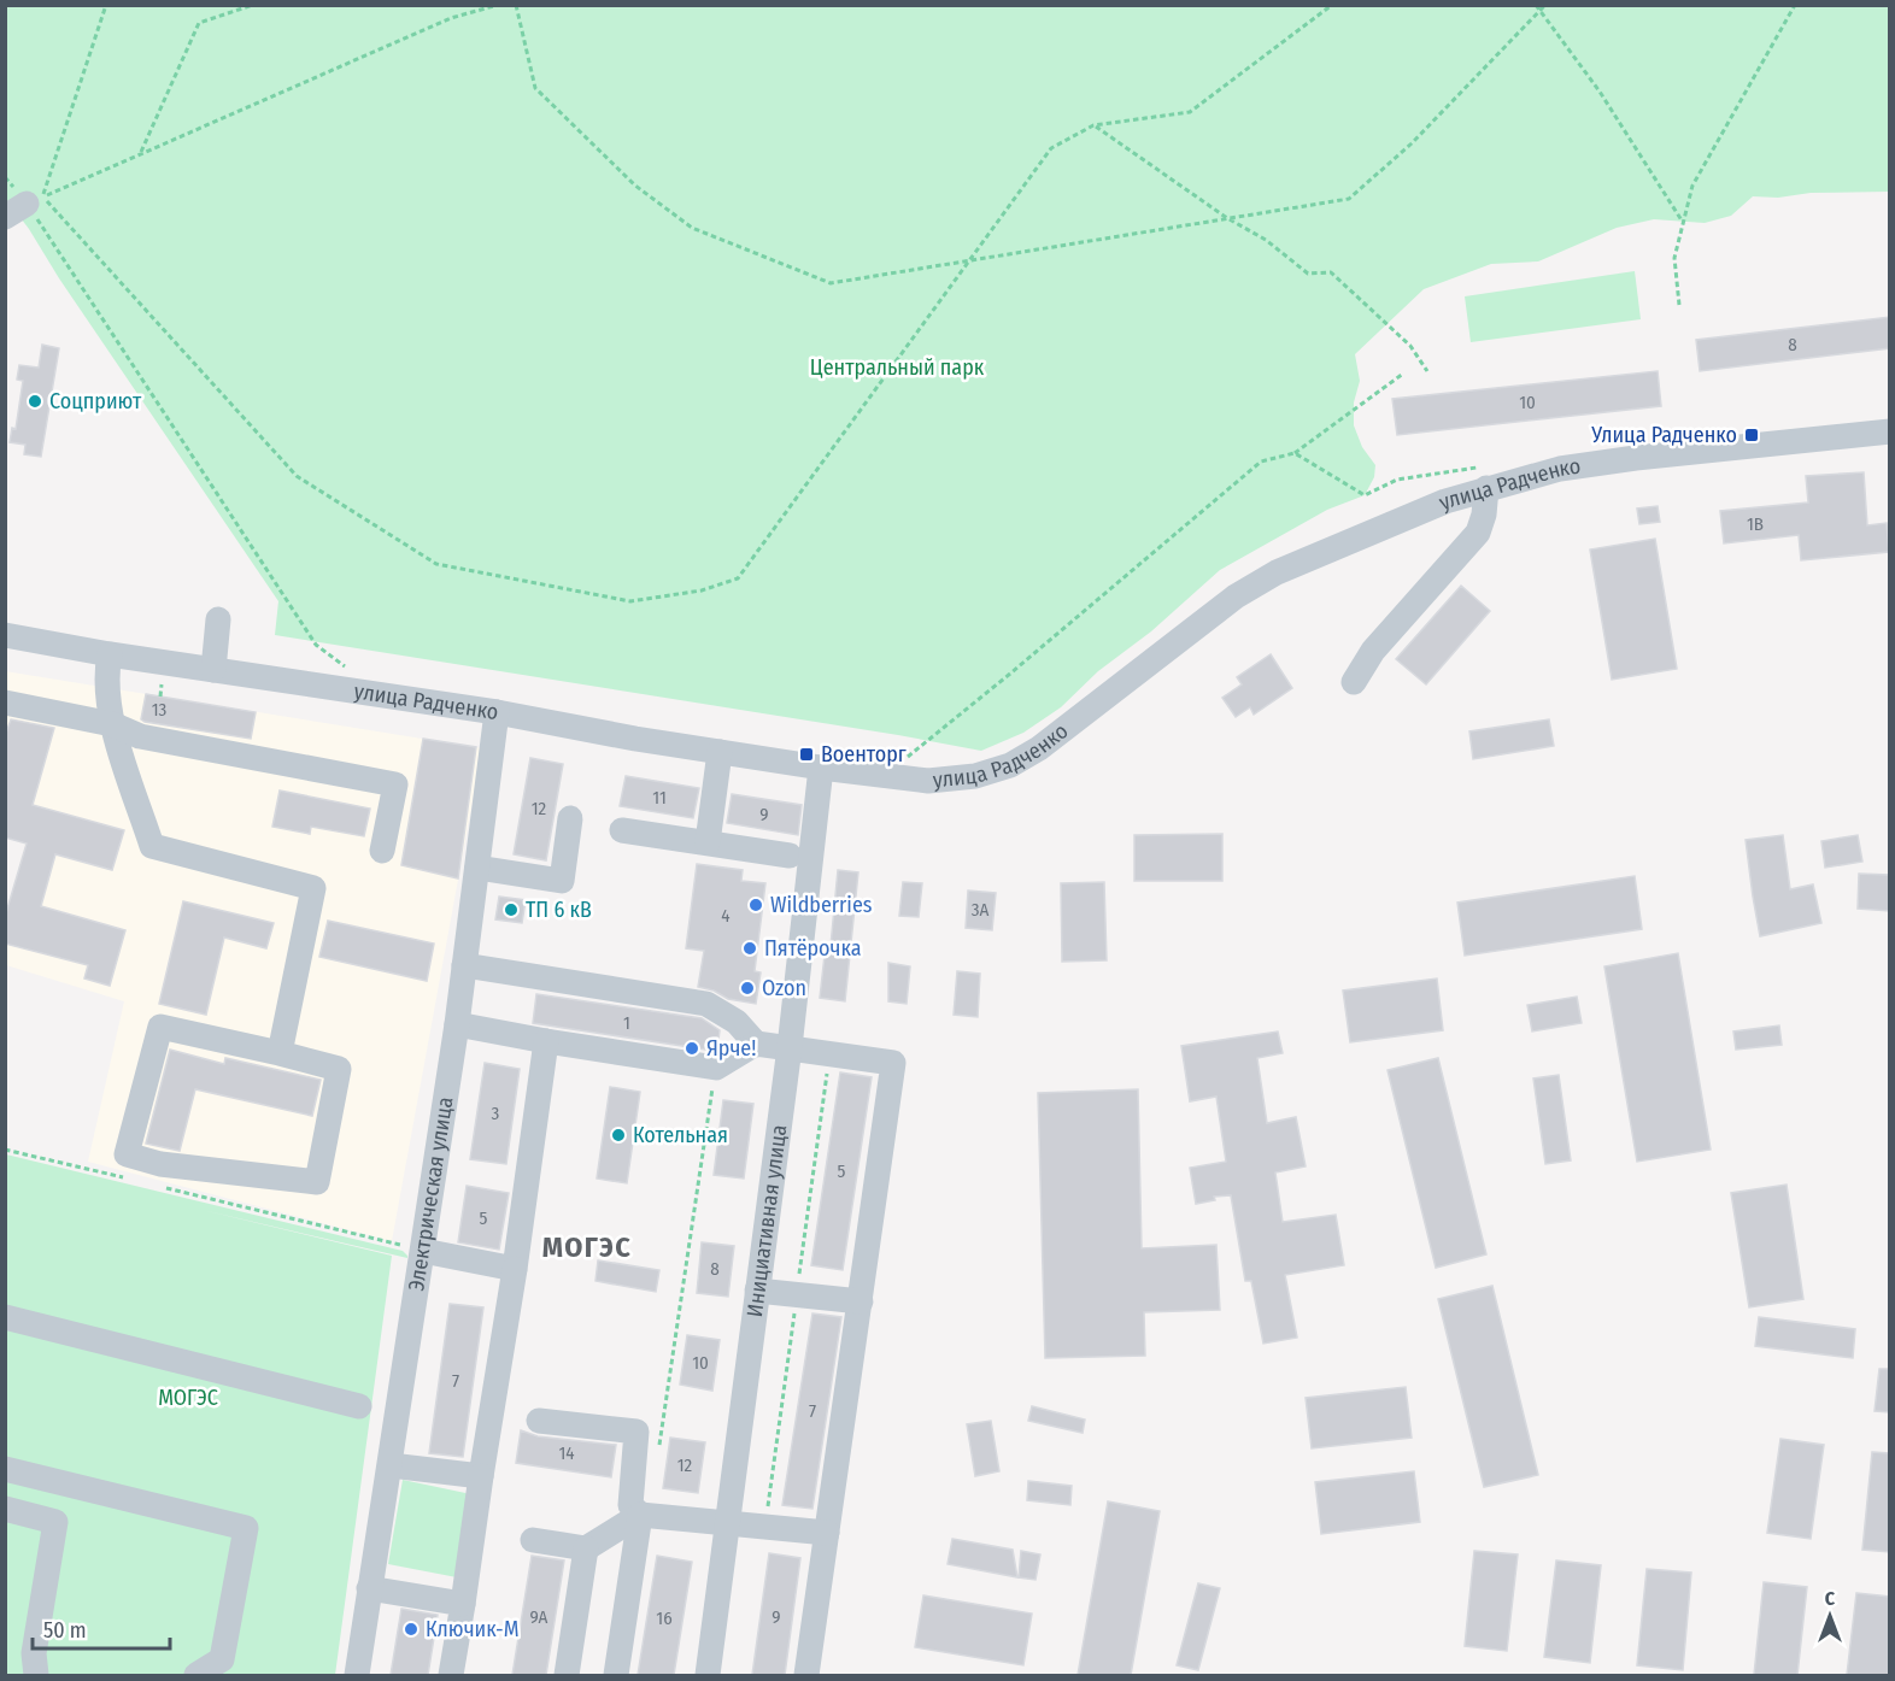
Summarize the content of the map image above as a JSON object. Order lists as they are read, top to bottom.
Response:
{
  "streets": {
    "street": ["улица Радченко", "Электрическая улица", "Инициативная улица"]
  },
  "crossings": [
    ["улица Радченко", "Электрическая улица"],
    ["улица Радченко", "Инициативная улица"]
  ],
  "districts": ["МОГЭС"],
  "parks": ["Центральный парк", "МОГЭС"],
  "places": {
    "other": [
      "Соцприют",
      "Wildberries",
      "ТП 6 кВ",
      "Пятёрочка",
      "Ozon",
      "Ярче!",
      "Котельная",
      "Ключик-М"
    ],
    "transit": ["Улица Радченко", "Военторг"]
  },
  "house_numbers": [
    "8",
    "10",
    "1В",
    "13",
    "11",
    "12",
    "9",
    "3А",
    "4",
    "1",
    "3",
    "5",
    "5",
    "8",
    "10",
    "7",
    "7",
    "14",
    "12",
    "9А",
    "9",
    "16"
  ],
  "scale_bar": "50 m",
  "north": "top"
}
